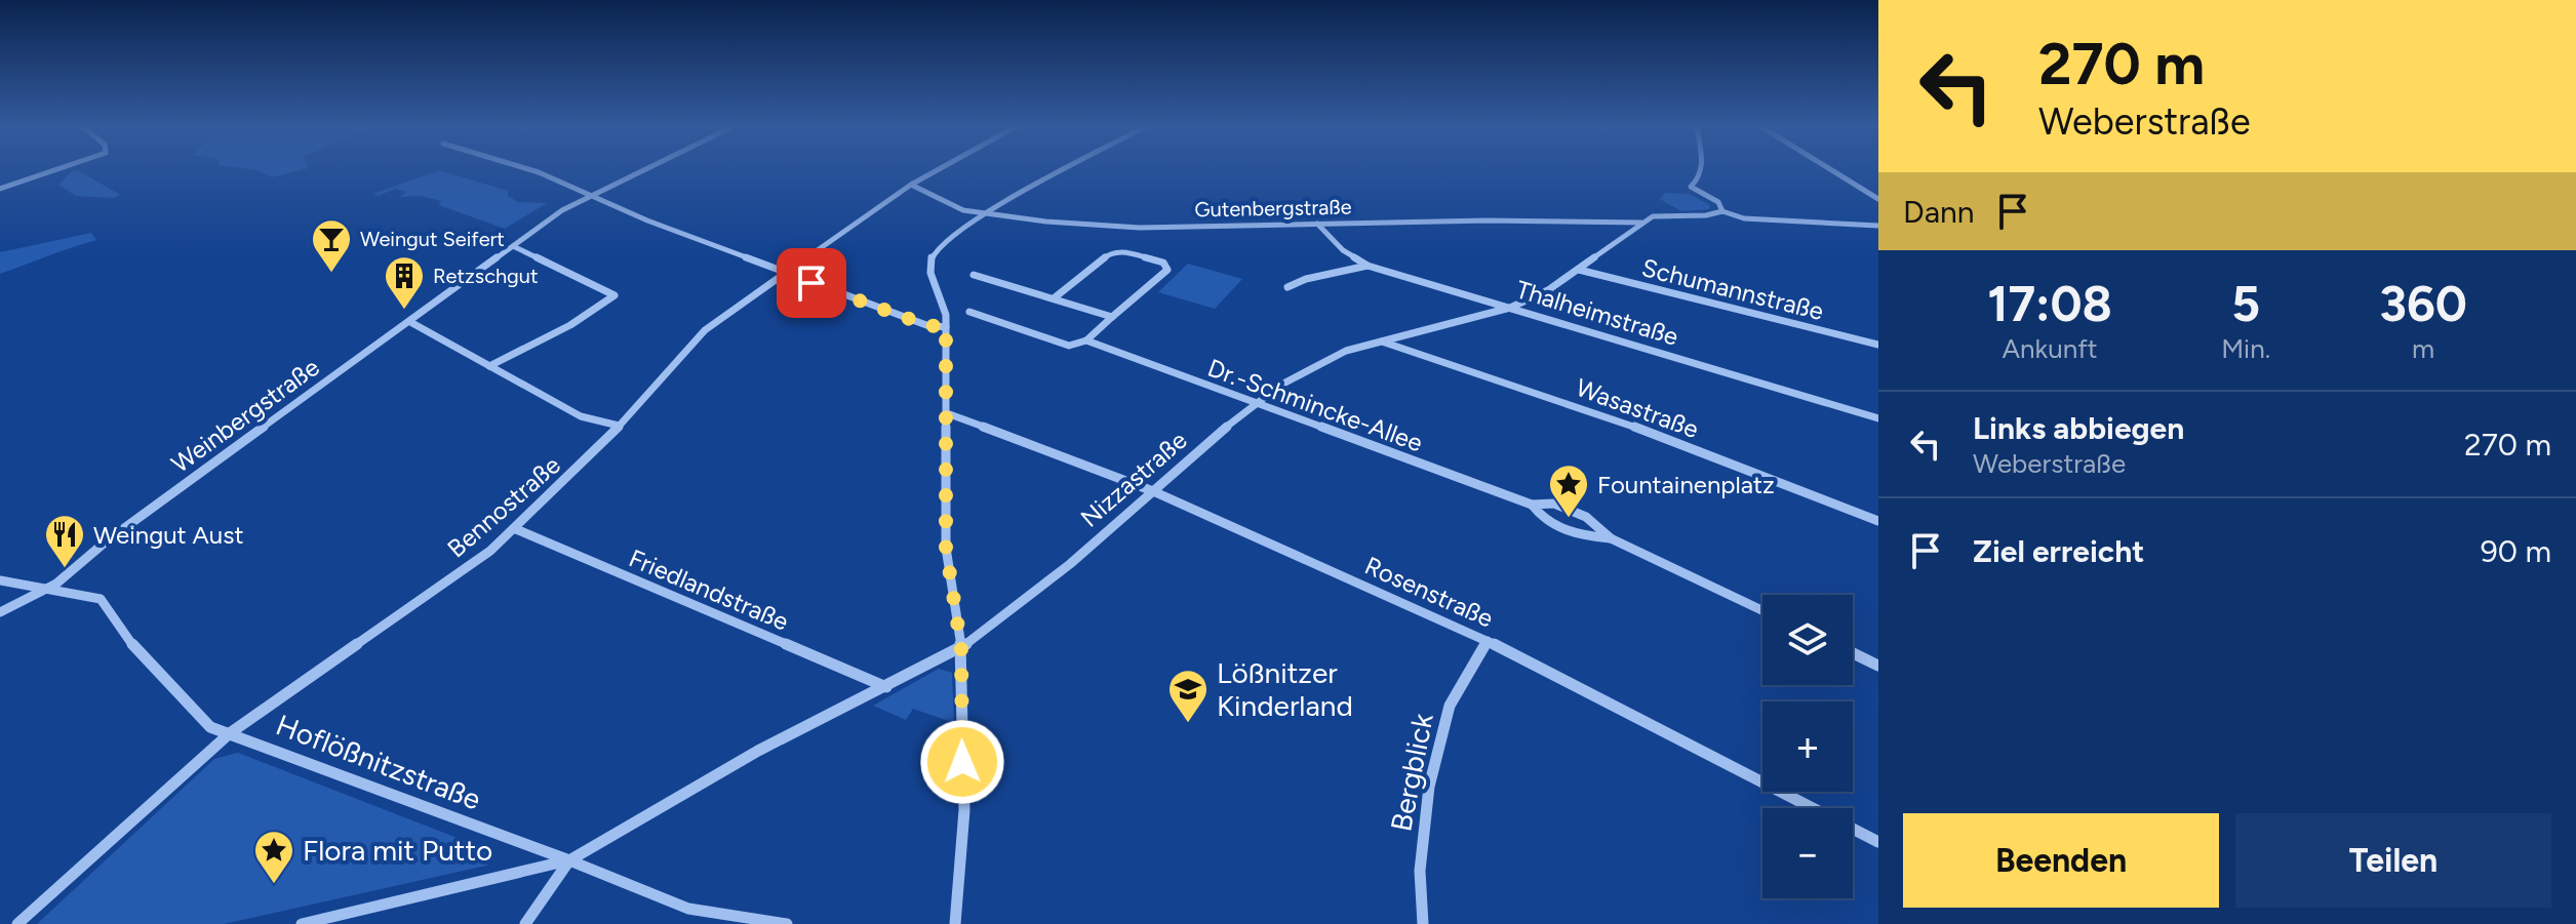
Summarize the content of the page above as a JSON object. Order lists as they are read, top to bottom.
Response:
{
  "streets": {
    "street": [
      "Gutenbergstraße",
      "Schumannstraße",
      "Thalheimstraße",
      "Dr.-Schmincke-Allee",
      "Wasastraße",
      "Weinbergstraße",
      "Nizzastraße",
      "Bennostraße",
      "Friedlandstraße",
      "Rosenstraße",
      "Hoflößnitzstraße",
      "Bergblick"
    ]
  },
  "crossings": [
    ["Gutenbergstraße", "Thalheimstraße"],
    ["Gutenbergstraße", "Nizzastraße"],
    ["Gutenbergstraße", "Bennostraße"],
    ["Schumannstraße", "Nizzastraße"],
    ["Thalheimstraße", "Nizzastraße"],
    ["Dr.-Schmincke-Allee", "Nizzastraße"],
    ["Wasastraße", "Nizzastraße"],
    ["Weinbergstraße", "Hoflößnitzstraße"],
    ["Nizzastraße", "Friedlandstraße"],
    ["Nizzastraße", "Rosenstraße"],
    ["Nizzastraße", "Hoflößnitzstraße"],
    ["Bennostraße", "Friedlandstraße"],
    ["Bennostraße", "Hoflößnitzstraße"],
    ["Rosenstraße", "Bergblick"]
  ],
  "places": {
    "bar": ["Weingut Seifert"],
    "building": ["Retzschgut"],
    "place": ["Fountainenplatz", "Flora mit Putto"],
    "restaurant": ["Weingut Aust"],
    "school or university": ["Lößnitzer Kinderland"]
  },
  "page": {
    "turn": ["270 m", "Weberstraße"],
    "then": "Dann",
    "eta": [
      "17:08",
      "Ankunft",
      "5",
      "Min.",
      "360",
      "m"
    ],
    "list": [
      {
        "name": "Links abbiegen",
        "note": "Weberstraße",
        "value": "270 m"
      },
      {
        "name": "Ziel erreicht",
        "value": "90 m"
      }
    ],
    "map_buttons": ["+", "−"],
    "buttons": ["Beenden", "Teilen"]
  }
}
